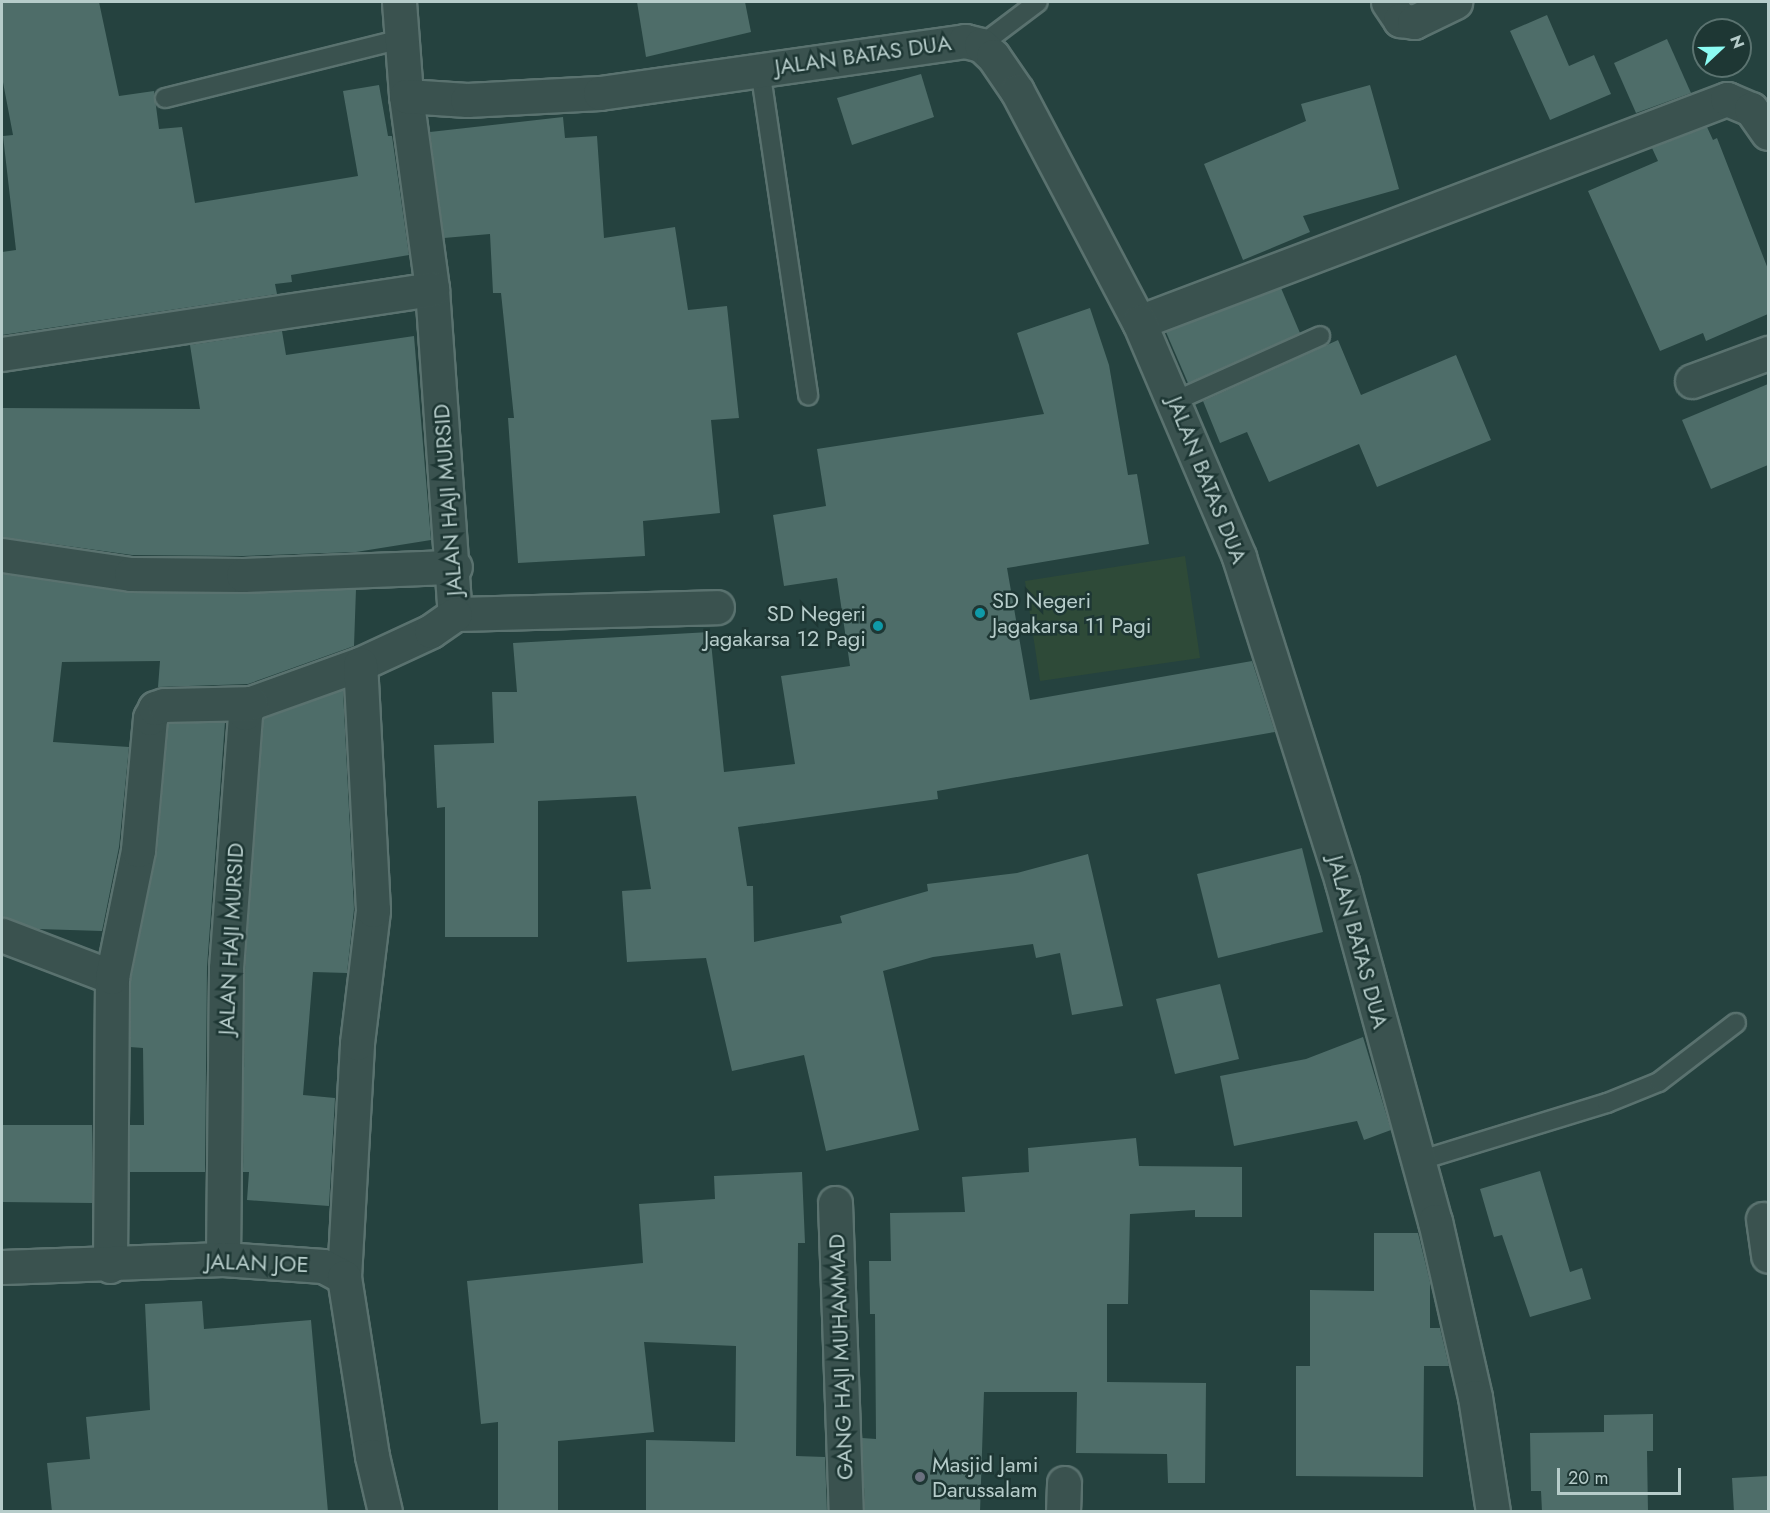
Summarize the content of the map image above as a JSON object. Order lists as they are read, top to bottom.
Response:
{
  "streets": {
    "street": [
      "JALAN BATAS DUA",
      "JALAN HAJI MURSID",
      "JALAN JOE",
      "GANG HAJI MUHAMMAD"
    ]
  },
  "crossings": [
    ["JALAN BATAS DUA", "JALAN HAJI MURSID"],
    ["JALAN HAJI MURSID", "JALAN JOE"]
  ],
  "places": ["SD Negeri Jagakarsa 11 Pagi", "SD Negeri Jagakarsa 12 Pagi", "Masjid Jami Darussalam"],
  "scale_bar": "20 m",
  "north": "right"
}
